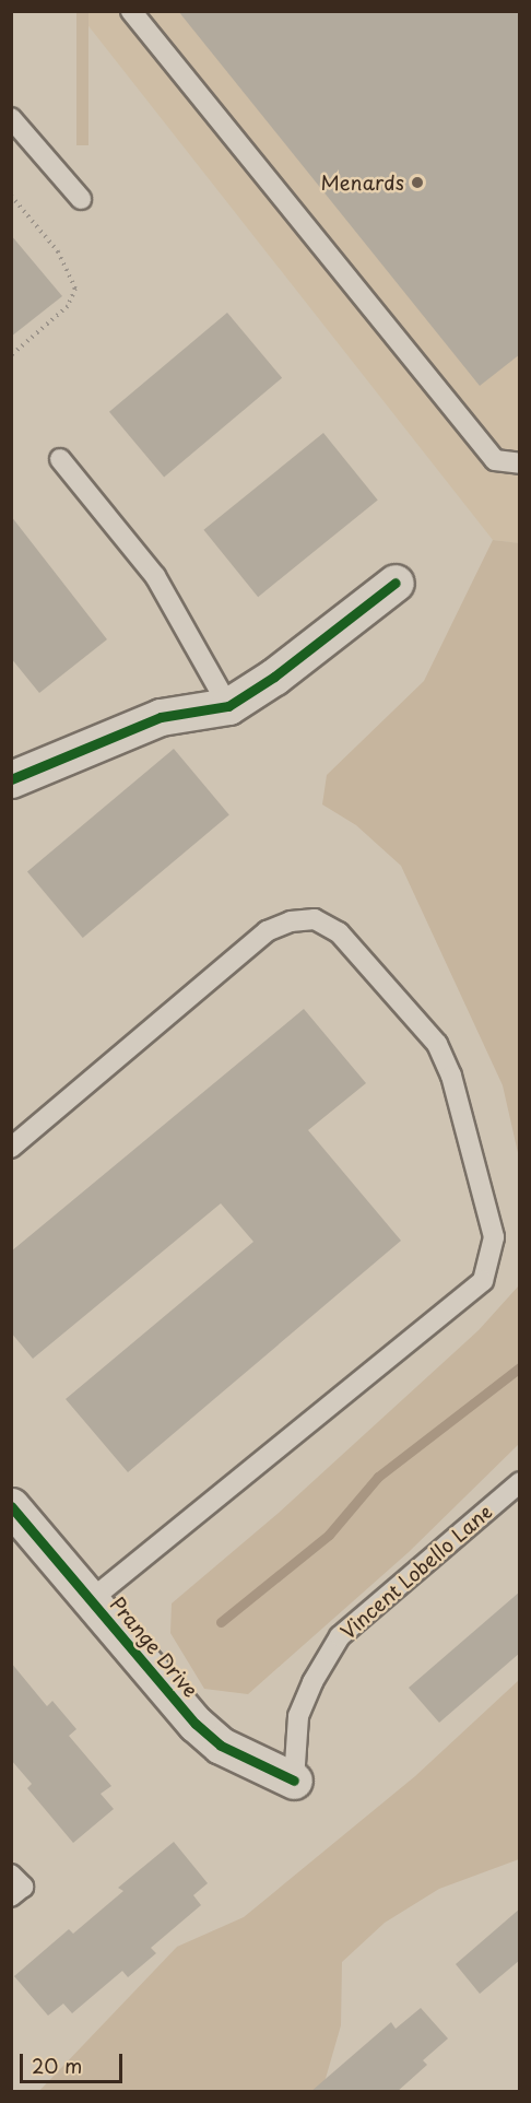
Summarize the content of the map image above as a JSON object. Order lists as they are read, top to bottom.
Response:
{
  "streets": {
    "street": ["Prange Drive"],
    "lane": ["Vincent Lobello Lane"]
  },
  "crossings": [
    ["Vincent Lobello Lane", "Prange Drive"]
  ],
  "places": ["Menards"],
  "scale_bar": "20 m"
}
